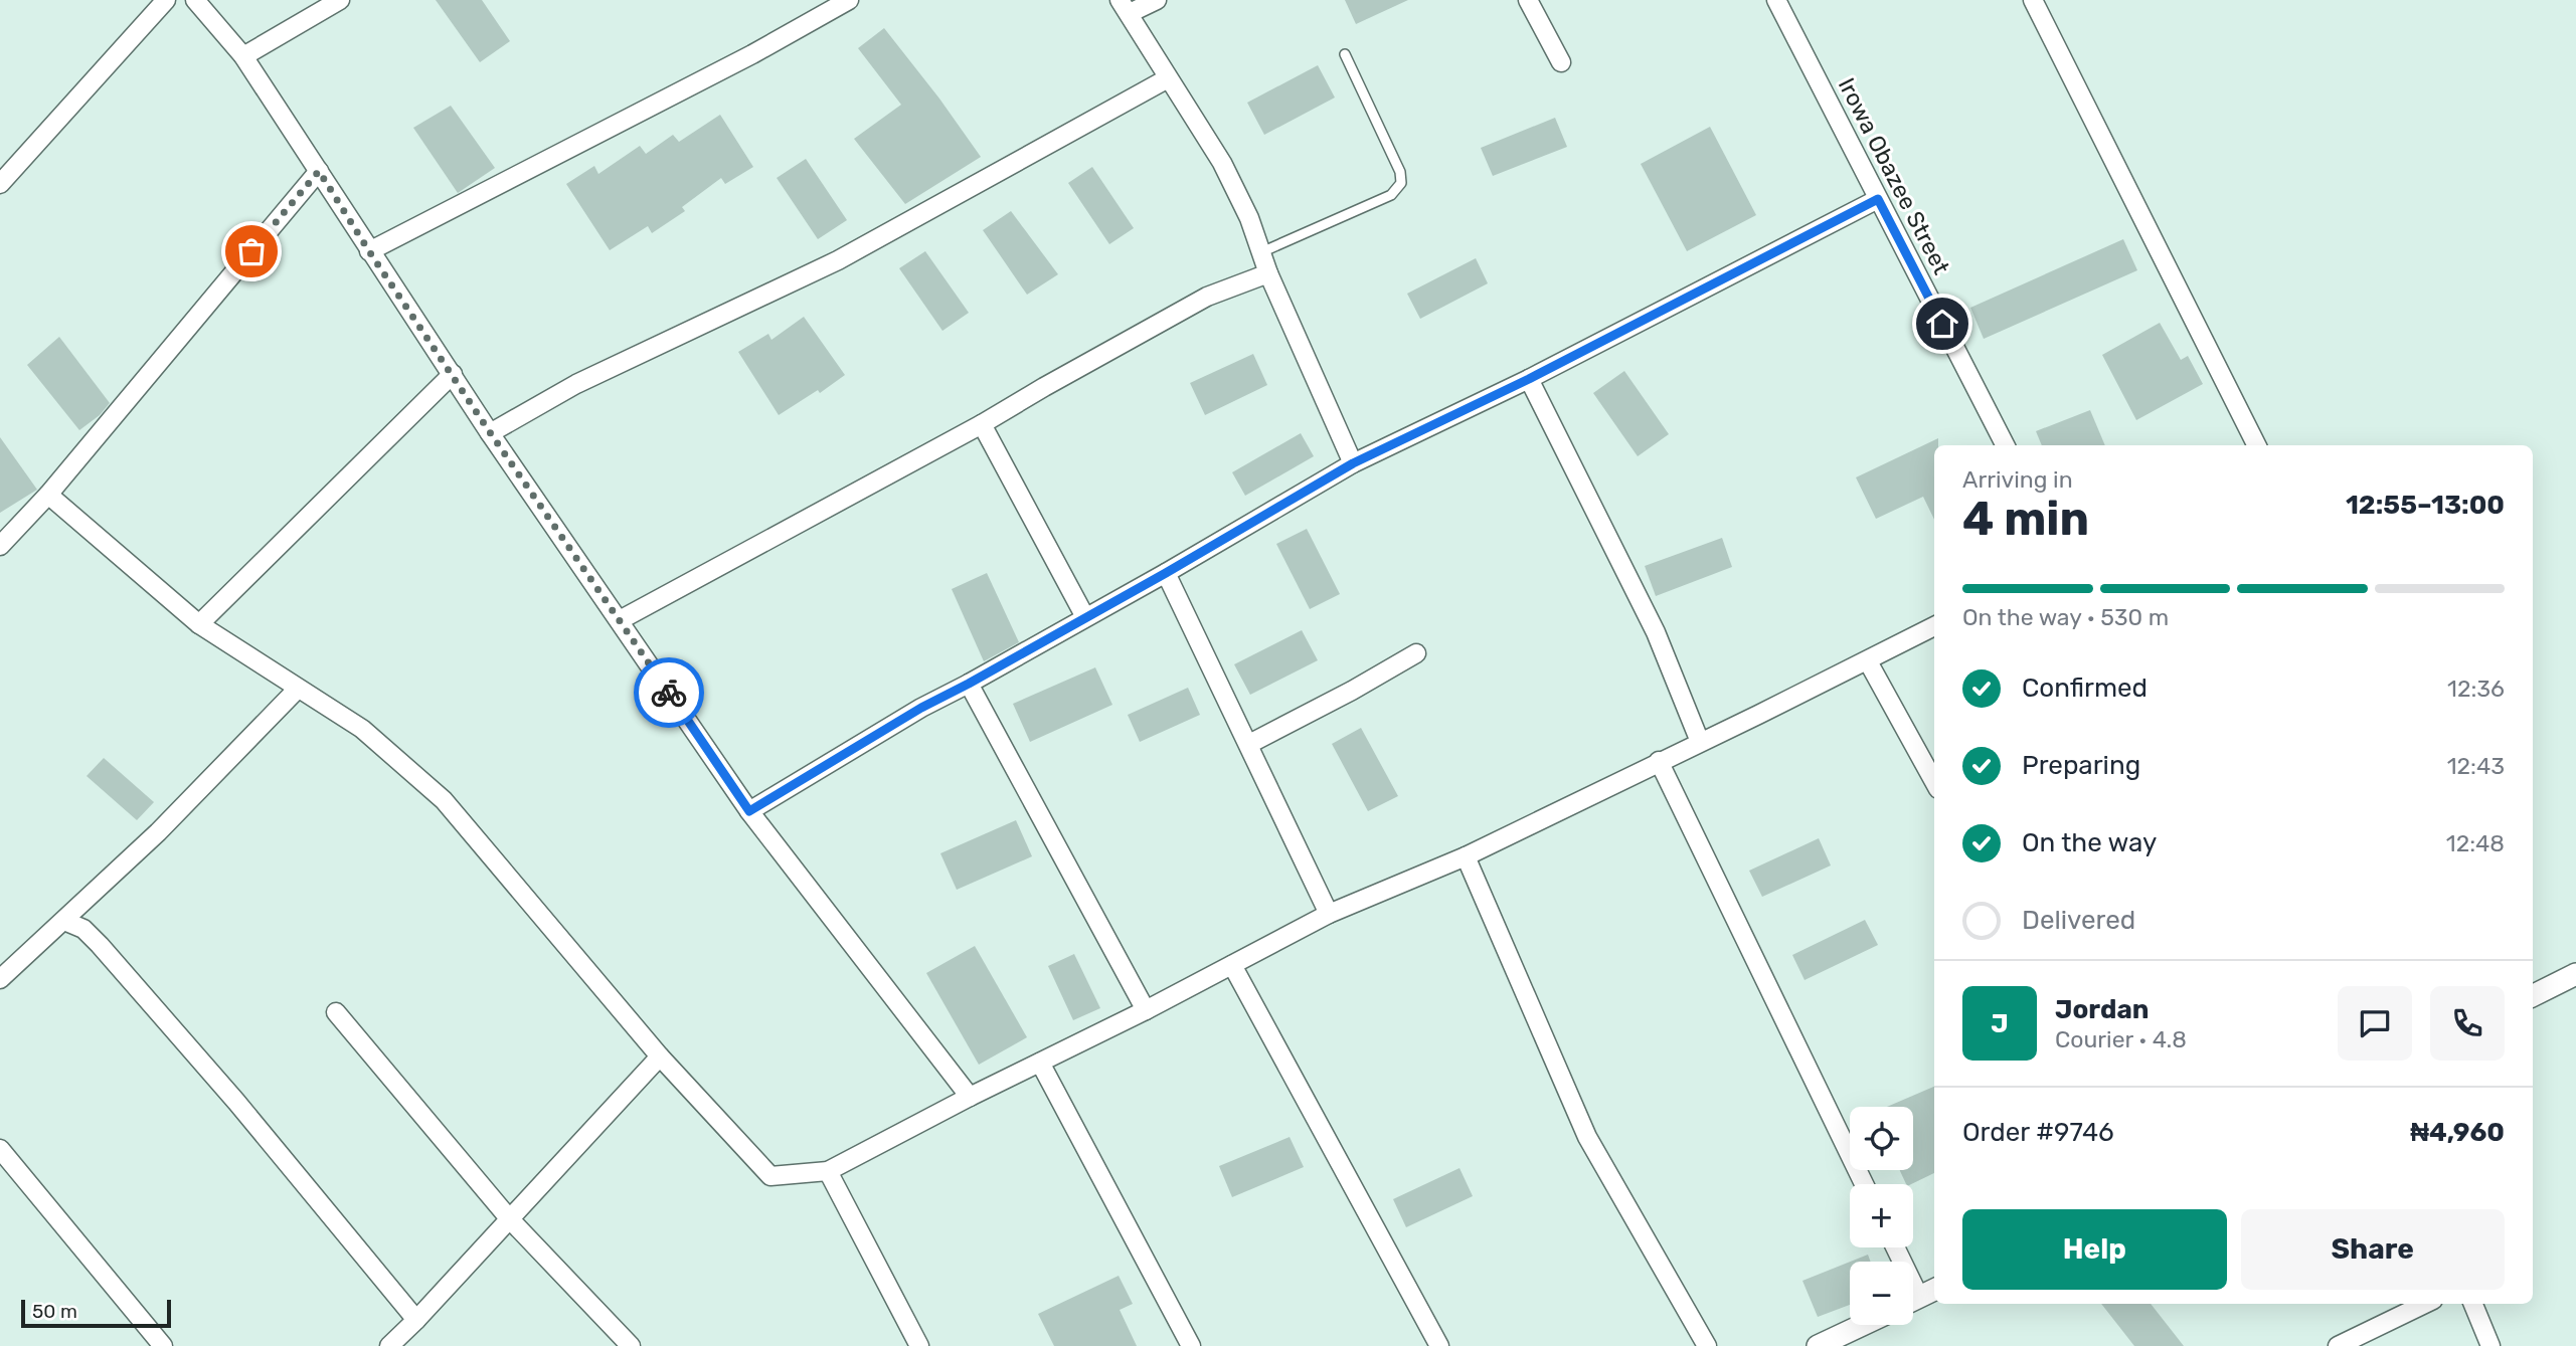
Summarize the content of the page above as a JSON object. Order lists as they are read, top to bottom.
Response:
{
  "streets": {
    "street": ["Irowa Obazee Street"]
  },
  "scale_bar": "50 m",
  "page": {
    "heading": ["4 min", "Arriving in", "12:55–13:00"],
    "panel": [
      "Jordan",
      "Courier · 4.8",
      "Order #9746",
      "₦4,960"
    ],
    "bar": "On the way · 530 m",
    "list": [
      ["Confirmed", "12:36"],
      ["Preparing", "12:43"],
      ["On the way", "12:48"],
      "Delivered"
    ],
    "round": "J",
    "map_buttons": ["+", "−"],
    "buttons": ["Help", "Share"],
    "scale": "50 m"
  }
}
